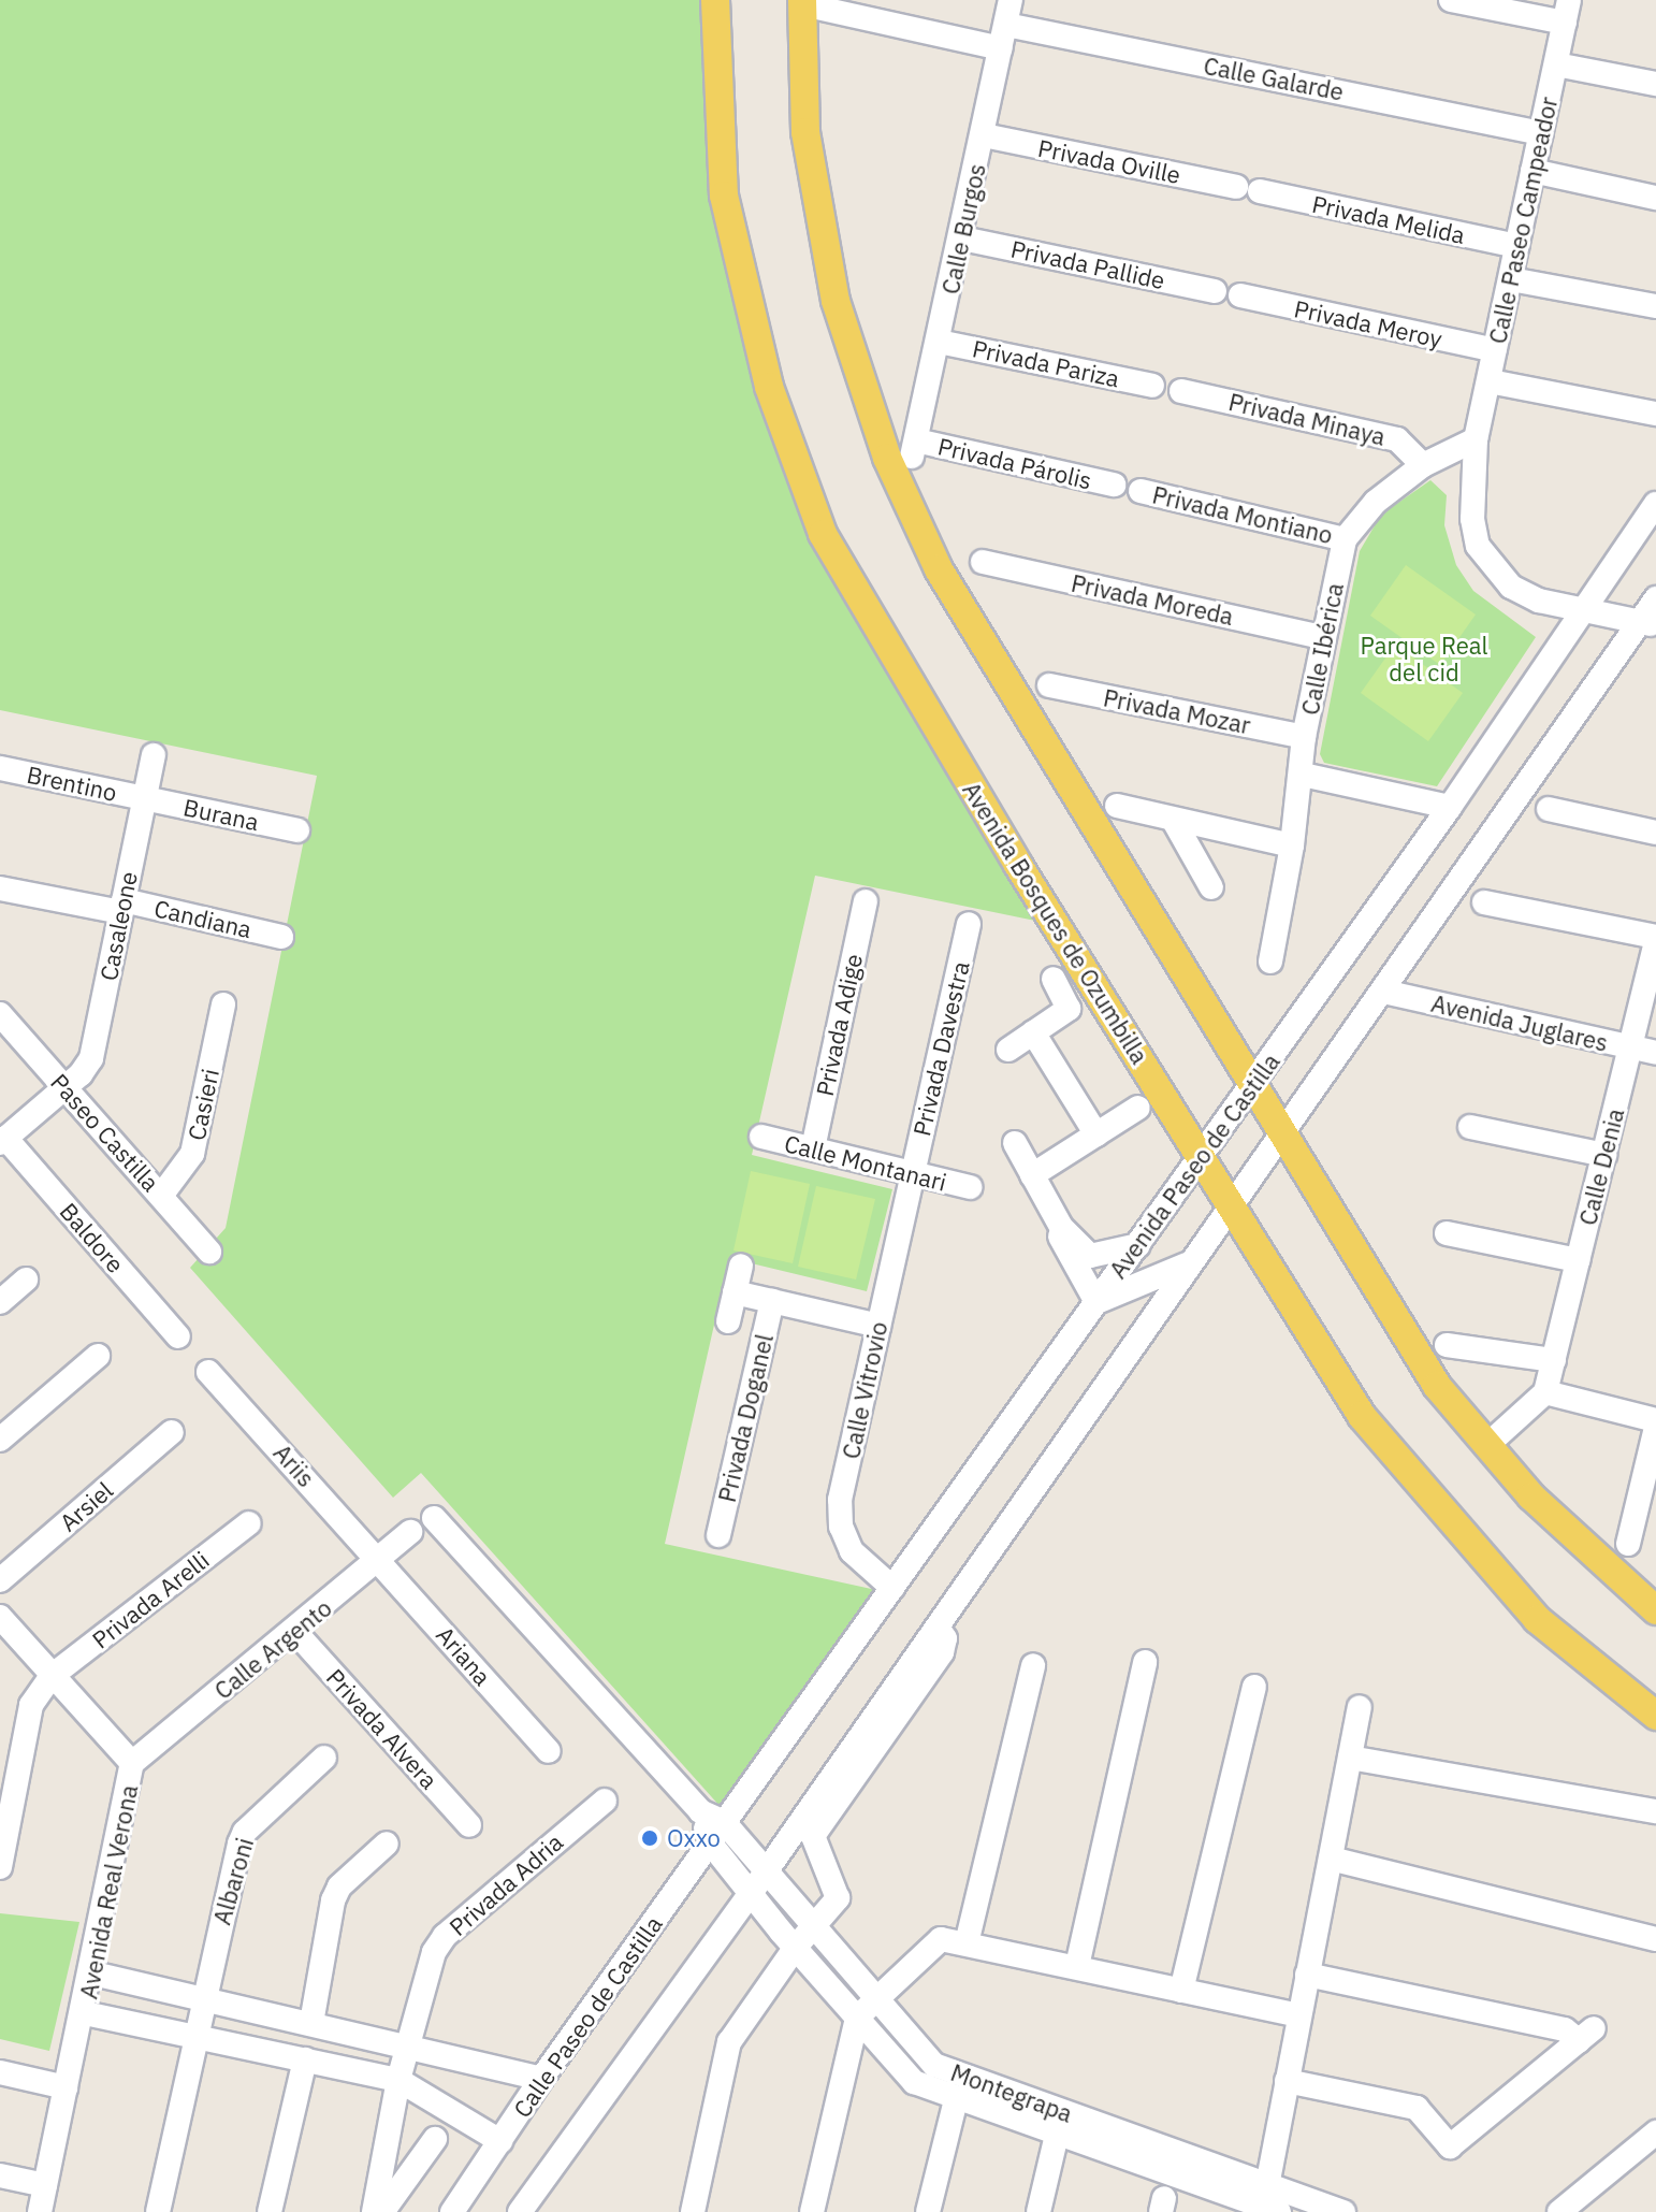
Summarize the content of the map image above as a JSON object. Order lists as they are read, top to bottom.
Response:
{
  "streets": {
    "main road": ["Avenida Bosques de Ozumbilla"],
    "street": [
      "Calle Galarde",
      "Privada Oville",
      "Privada Melida",
      "Calle Paseo Campeador",
      "Calle Burgos",
      "Privada Pallide",
      "Privada Meroy",
      "Privada Pariza",
      "Privada Minaya",
      "Privada Párolis",
      "Privada Montiano",
      "Privada Moreda",
      "Calle Ibérica",
      "Privada Mozar",
      "Brentino",
      "Burana",
      "Candiana",
      "Casaleone",
      "Avenida Juglares",
      "Privada Adige",
      "Privada Davestra",
      "Casieri",
      "Paseo Castilla",
      "Calle Montanari",
      "Avenida Paseo de Castilla",
      "Calle Denia",
      "Baldore",
      "Calle Vitrovio",
      "Privada Doganel",
      "Ariis",
      "Arsiel",
      "Privada Arelli",
      "Calle Argento",
      "Ariana",
      "Privada Alvera",
      "Albaroni",
      "Privada Adria",
      "Avenida Real Verona",
      "Calle Paseo de Castilla",
      "Montegrapa"
    ]
  },
  "crossings": [
    ["Calle Galarde", "Calle Paseo Campeador"],
    ["Calle Galarde", "Calle Burgos"],
    ["Privada Oville", "Privada Melida"],
    ["Privada Oville", "Calle Burgos"],
    ["Privada Melida", "Calle Paseo Campeador"],
    ["Calle Paseo Campeador", "Privada Meroy"],
    ["Calle Paseo Campeador", "Calle Ibérica"],
    ["Calle Paseo Campeador", "Avenida Paseo de Castilla"],
    ["Calle Burgos", "Privada Pallide"],
    ["Calle Burgos", "Privada Pariza"],
    ["Calle Burgos", "Privada Párolis"],
    ["Privada Minaya", "Calle Ibérica"],
    ["Privada Montiano", "Calle Ibérica"],
    ["Privada Moreda", "Calle Ibérica"],
    ["Calle Ibérica", "Privada Mozar"],
    ["Brentino", "Burana"],
    ["Brentino", "Casaleone"],
    ["Burana", "Casaleone"],
    ["Candiana", "Casaleone"],
    ["Avenida Bosques de Ozumbilla", "Avenida Paseo de Castilla"],
    ["Casaleone", "Paseo Castilla"],
    ["Casaleone", "Baldore"],
    ["Avenida Juglares", "Calle Denia"],
    ["Privada Adige", "Calle Montanari"],
    ["Privada Davestra", "Calle Montanari"],
    ["Privada Davestra", "Calle Vitrovio"],
    ["Casieri", "Paseo Castilla"],
    ["Calle Montanari", "Calle Vitrovio"],
    ["Avenida Paseo de Castilla", "Calle Vitrovio"],
    ["Avenida Paseo de Castilla", "Calle Paseo de Castilla"],
    ["Avenida Paseo de Castilla", "Montegrapa"],
    ["Ariis", "Calle Argento"],
    ["Ariis", "Ariana"],
    ["Privada Arelli", "Avenida Real Verona"],
    ["Calle Argento", "Ariana"],
    ["Calle Argento", "Privada Alvera"],
    ["Calle Argento", "Avenida Real Verona"],
    ["Calle Paseo de Castilla", "Montegrapa"]
  ],
  "parks": ["Parque Real del cid"],
  "places": ["Oxxo"]
}
